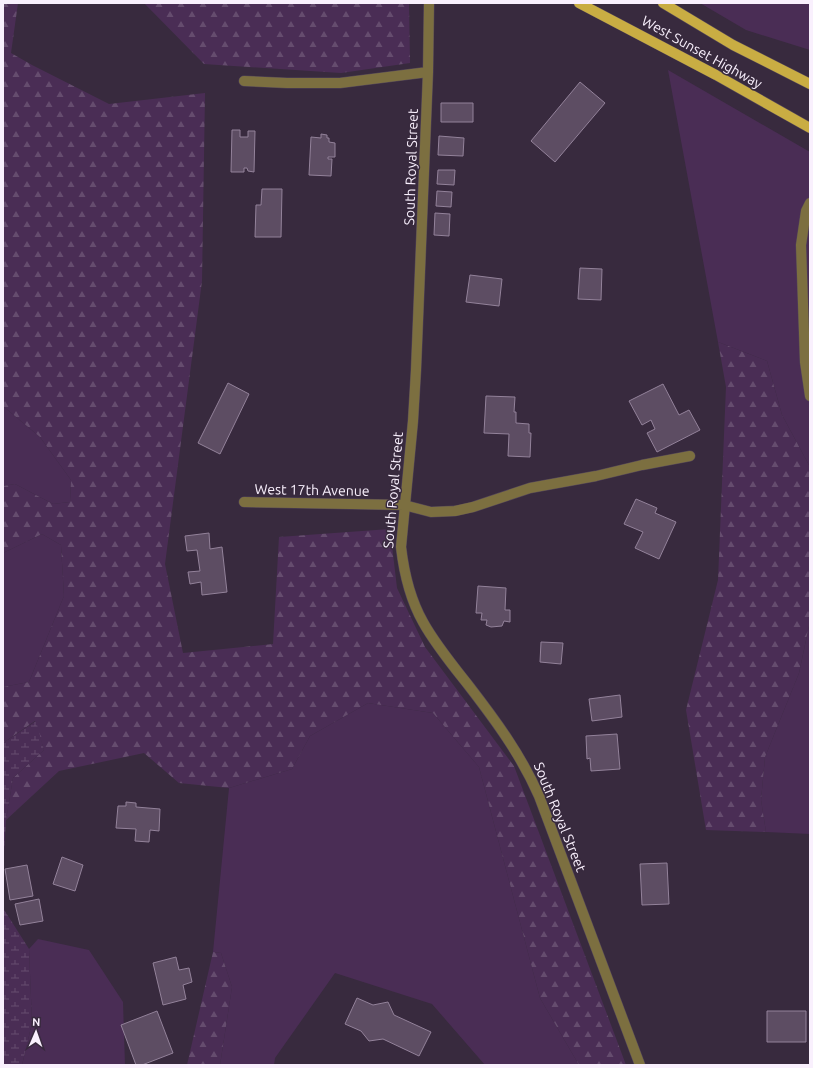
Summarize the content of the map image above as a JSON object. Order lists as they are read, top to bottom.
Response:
{
  "streets": {
    "main road": ["West Sunset Highway"],
    "street": ["South Royal Street", "West 17th Avenue"]
  },
  "crossings": [
    ["South Royal Street", "West 17th Avenue"]
  ],
  "north": "top"
}
